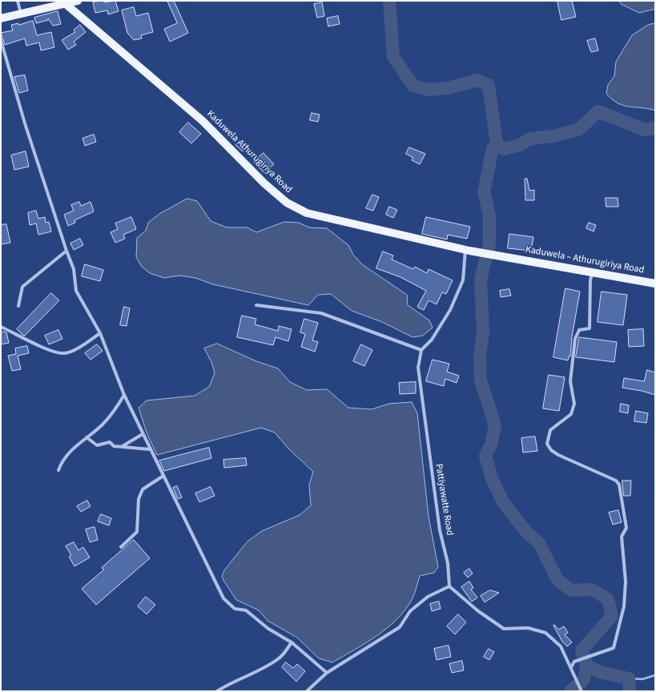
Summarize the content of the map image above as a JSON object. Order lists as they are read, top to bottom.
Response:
{
  "streets": {
    "main road": ["Kaduwela Athurugiriya Road", "Kaduwela – Athurugiriya Road"],
    "street": ["Pattiyawatte Road"]
  },
  "crossings": [
    ["Kaduwela Athurugiriya Road", "Kaduwela – Athurugiriya Road"]
  ]
}
